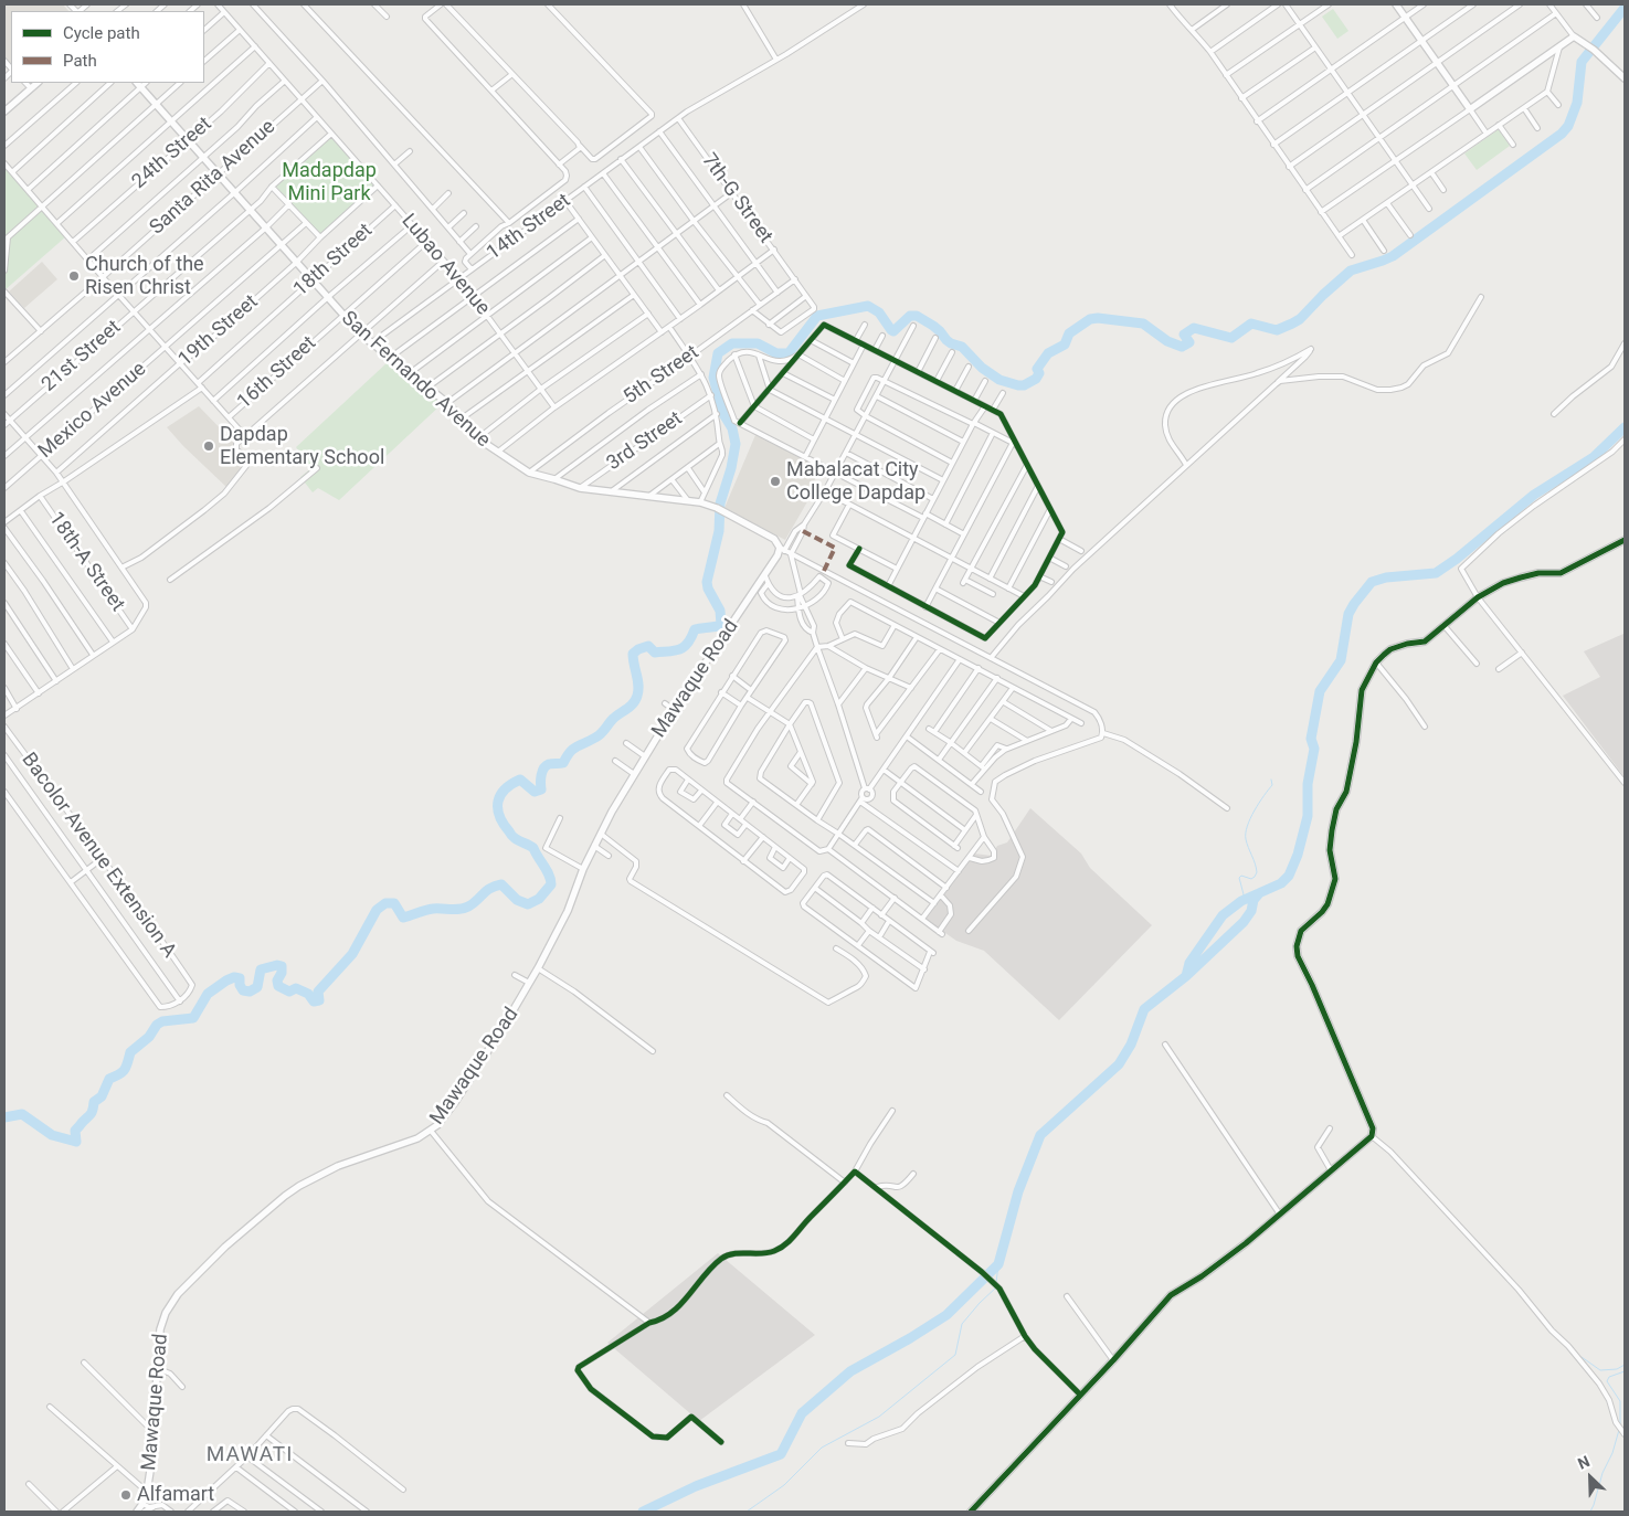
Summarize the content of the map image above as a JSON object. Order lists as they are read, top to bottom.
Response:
{
  "streets": {
    "main road": ["San Fernando Avenue", "Mawaque Road"],
    "street": [
      "24th Street",
      "Santa Rita Avenue",
      "7th-G Street",
      "14th Street",
      "18th Street",
      "Lubao Avenue",
      "19th Street",
      "21st Street",
      "16th Street",
      "5th Street",
      "Mexico Avenue",
      "3rd Street",
      "18th-A Street",
      "Bacolor Avenue Extension A"
    ]
  },
  "crossings": [
    ["24th Street", "Lubao Avenue"],
    ["24th Street", "San Fernando Avenue"],
    ["Santa Rita Avenue", "Lubao Avenue"],
    ["Santa Rita Avenue", "San Fernando Avenue"],
    ["7th-G Street", "14th Street"],
    ["7th-G Street", "5th Street"],
    ["14th Street", "Lubao Avenue"],
    ["14th Street", "San Fernando Avenue"],
    ["18th Street", "Lubao Avenue"],
    ["18th Street", "San Fernando Avenue"],
    ["18th Street", "18th-A Street"],
    ["Lubao Avenue", "19th Street"],
    ["Lubao Avenue", "21st Street"],
    ["Lubao Avenue", "16th Street"],
    ["19th Street", "San Fernando Avenue"],
    ["21st Street", "San Fernando Avenue"],
    ["16th Street", "San Fernando Avenue"],
    ["5th Street", "San Fernando Avenue"],
    ["San Fernando Avenue", "Mexico Avenue"],
    ["San Fernando Avenue", "3rd Street"],
    ["San Fernando Avenue", "Mawaque Road"]
  ],
  "districts": ["MAWATI"],
  "parks": ["Madapdap Mini Park"],
  "places": [
    "Church of the Risen Christ",
    "Dapdap Elementary School",
    "Mabalacat City College Dapdap",
    "Alfamart"
  ],
  "legend": ["Cycle path", "Path"],
  "north": "top left"
}
